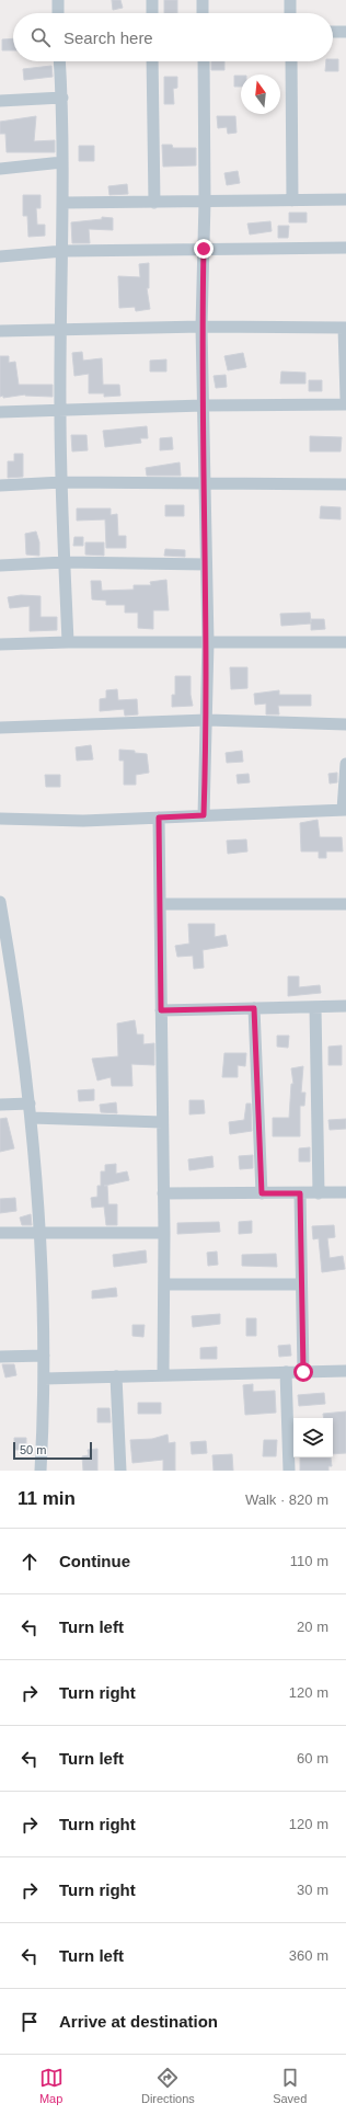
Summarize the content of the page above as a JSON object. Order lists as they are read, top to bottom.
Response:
{
  "scale_bar": "50 m",
  "north": "top",
  "page": {
    "search": "Search here",
    "scale": "50 m",
    "heading": ["11 min", "Walk · 820 m"],
    "list": [
      ["Continue", "110 m"],
      ["Turn left", "20 m"],
      ["Turn right", "120 m"],
      ["Turn left", "60 m"],
      ["Turn right", "120 m"],
      ["Turn right", "30 m"],
      ["Turn left", "360 m"],
      "Arrive at destination"
    ],
    "nav": ["Map", "Directions", "Saved"]
  }
}
